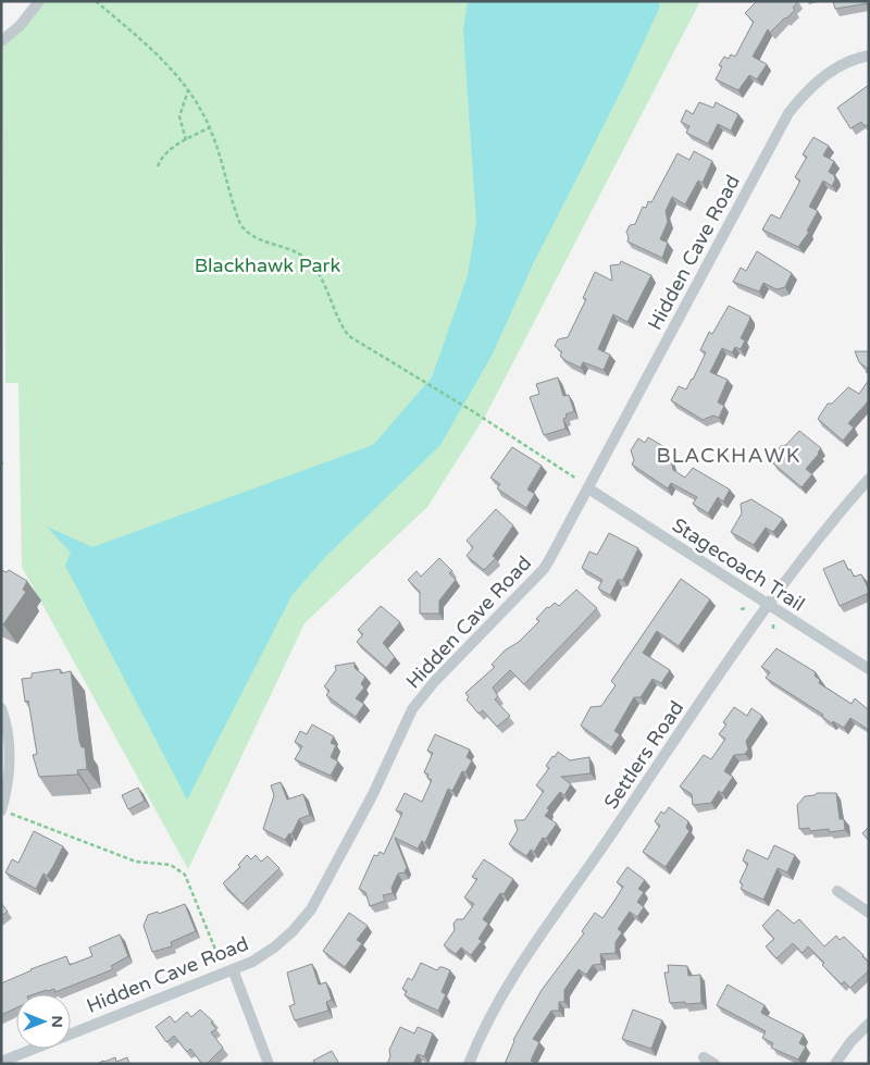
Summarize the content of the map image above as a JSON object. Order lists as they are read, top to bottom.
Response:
{
  "streets": {
    "street": ["Hidden Cave Road", "Stagecoach Trail", "Settlers Road"]
  },
  "crossings": [
    ["Hidden Cave Road", "Stagecoach Trail"],
    ["Stagecoach Trail", "Settlers Road"]
  ],
  "districts": ["BLACKHAWK"],
  "parks": ["Blackhawk Park"],
  "north": "right"
}
